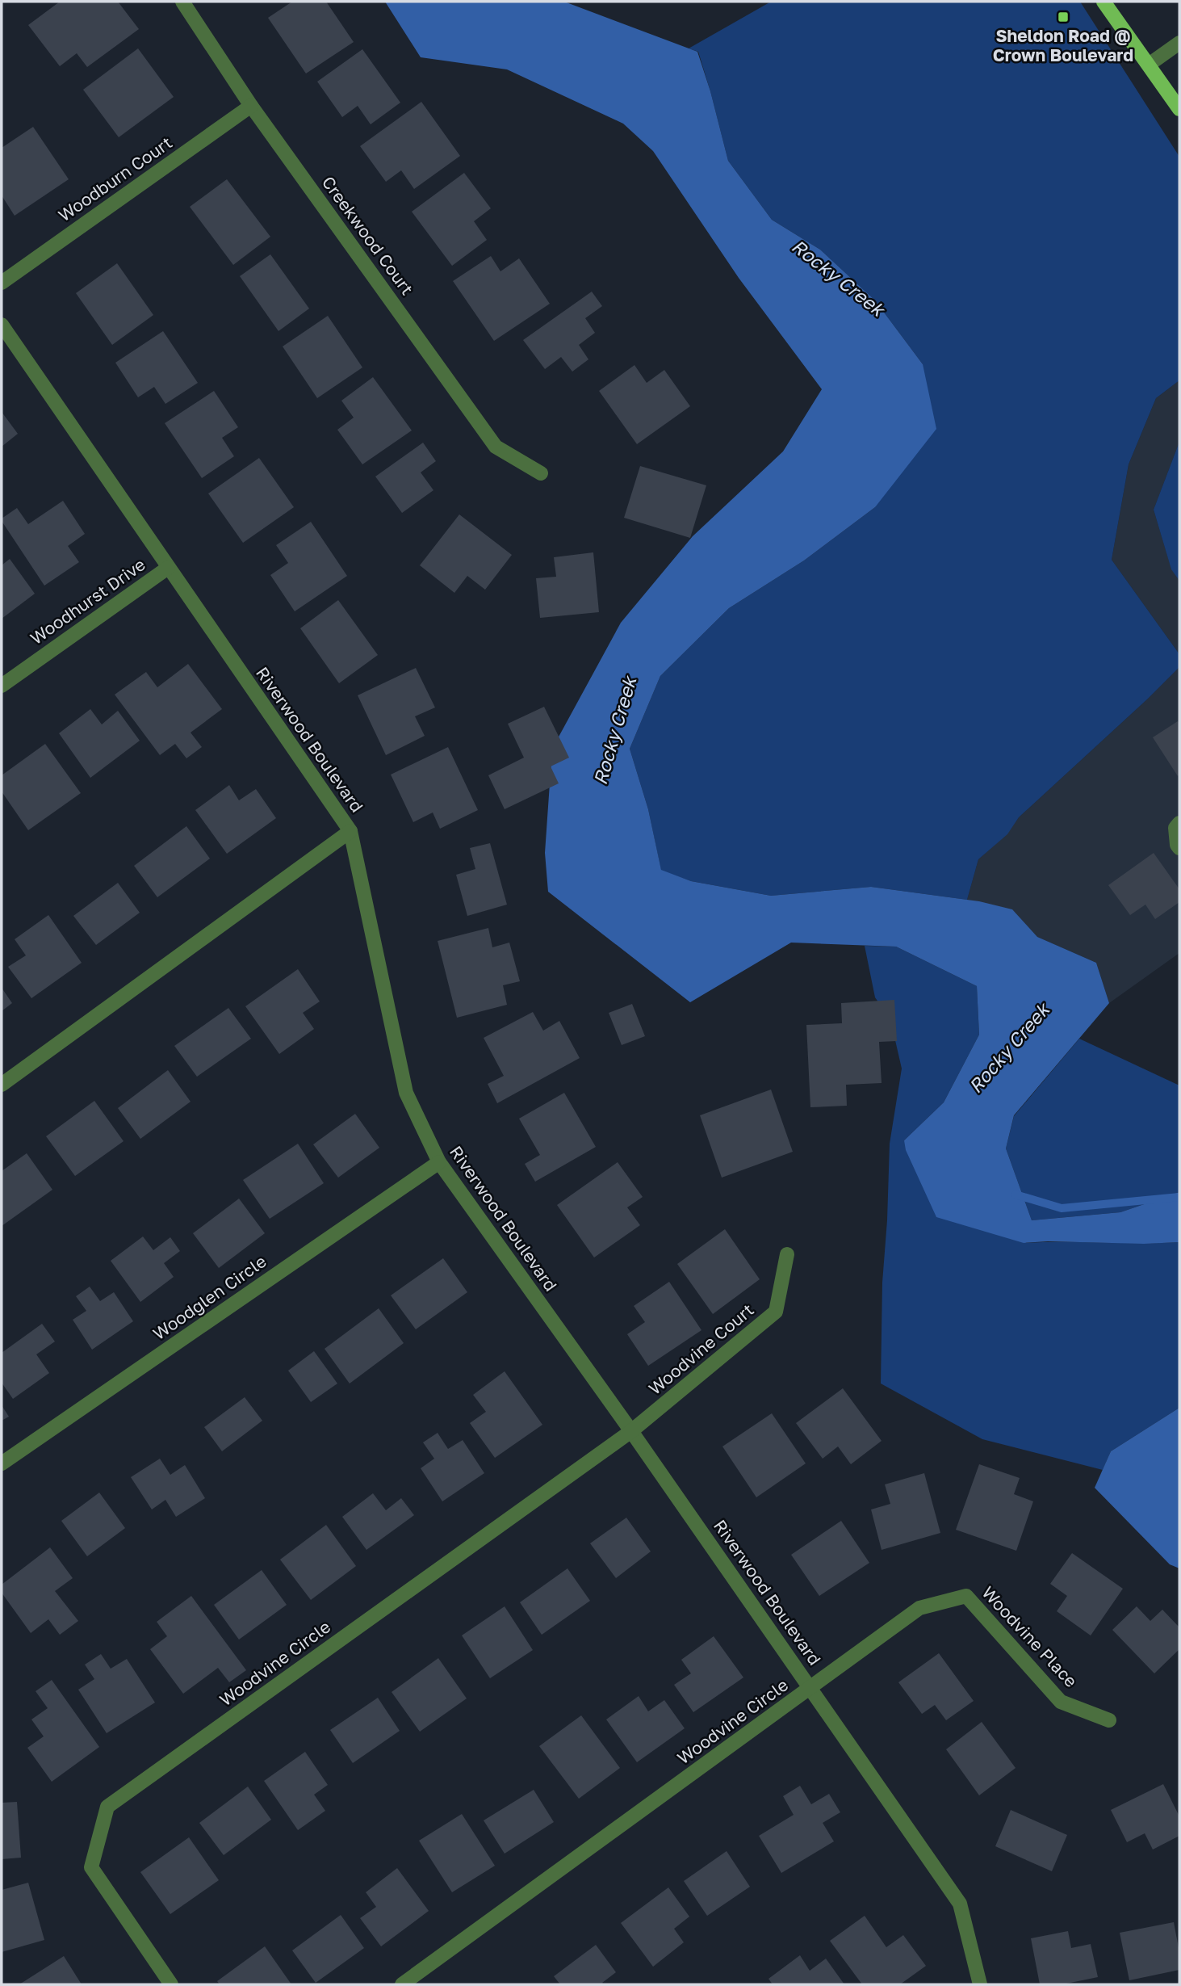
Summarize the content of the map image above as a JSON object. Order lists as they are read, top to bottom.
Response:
{
  "streets": {
    "street": [
      "Woodburn Court",
      "Creekwood Court",
      "Woodhurst Drive",
      "Riverwood Boulevard",
      "Woodglen Circle",
      "Woodvine Court",
      "Woodvine Place",
      "Woodvine Circle"
    ]
  },
  "crossings": [
    ["Woodburn Court", "Creekwood Court"],
    ["Woodhurst Drive", "Riverwood Boulevard"],
    ["Riverwood Boulevard", "Woodglen Circle"],
    ["Riverwood Boulevard", "Woodvine Court"],
    ["Riverwood Boulevard", "Woodvine Place"],
    ["Riverwood Boulevard", "Woodvine Circle"],
    ["Woodvine Court", "Woodvine Circle"],
    ["Woodvine Place", "Woodvine Circle"]
  ],
  "water": ["Rocky Creek"],
  "places": {
    "transit": ["Sheldon Road @ Crown Boulevard"]
  }
}
